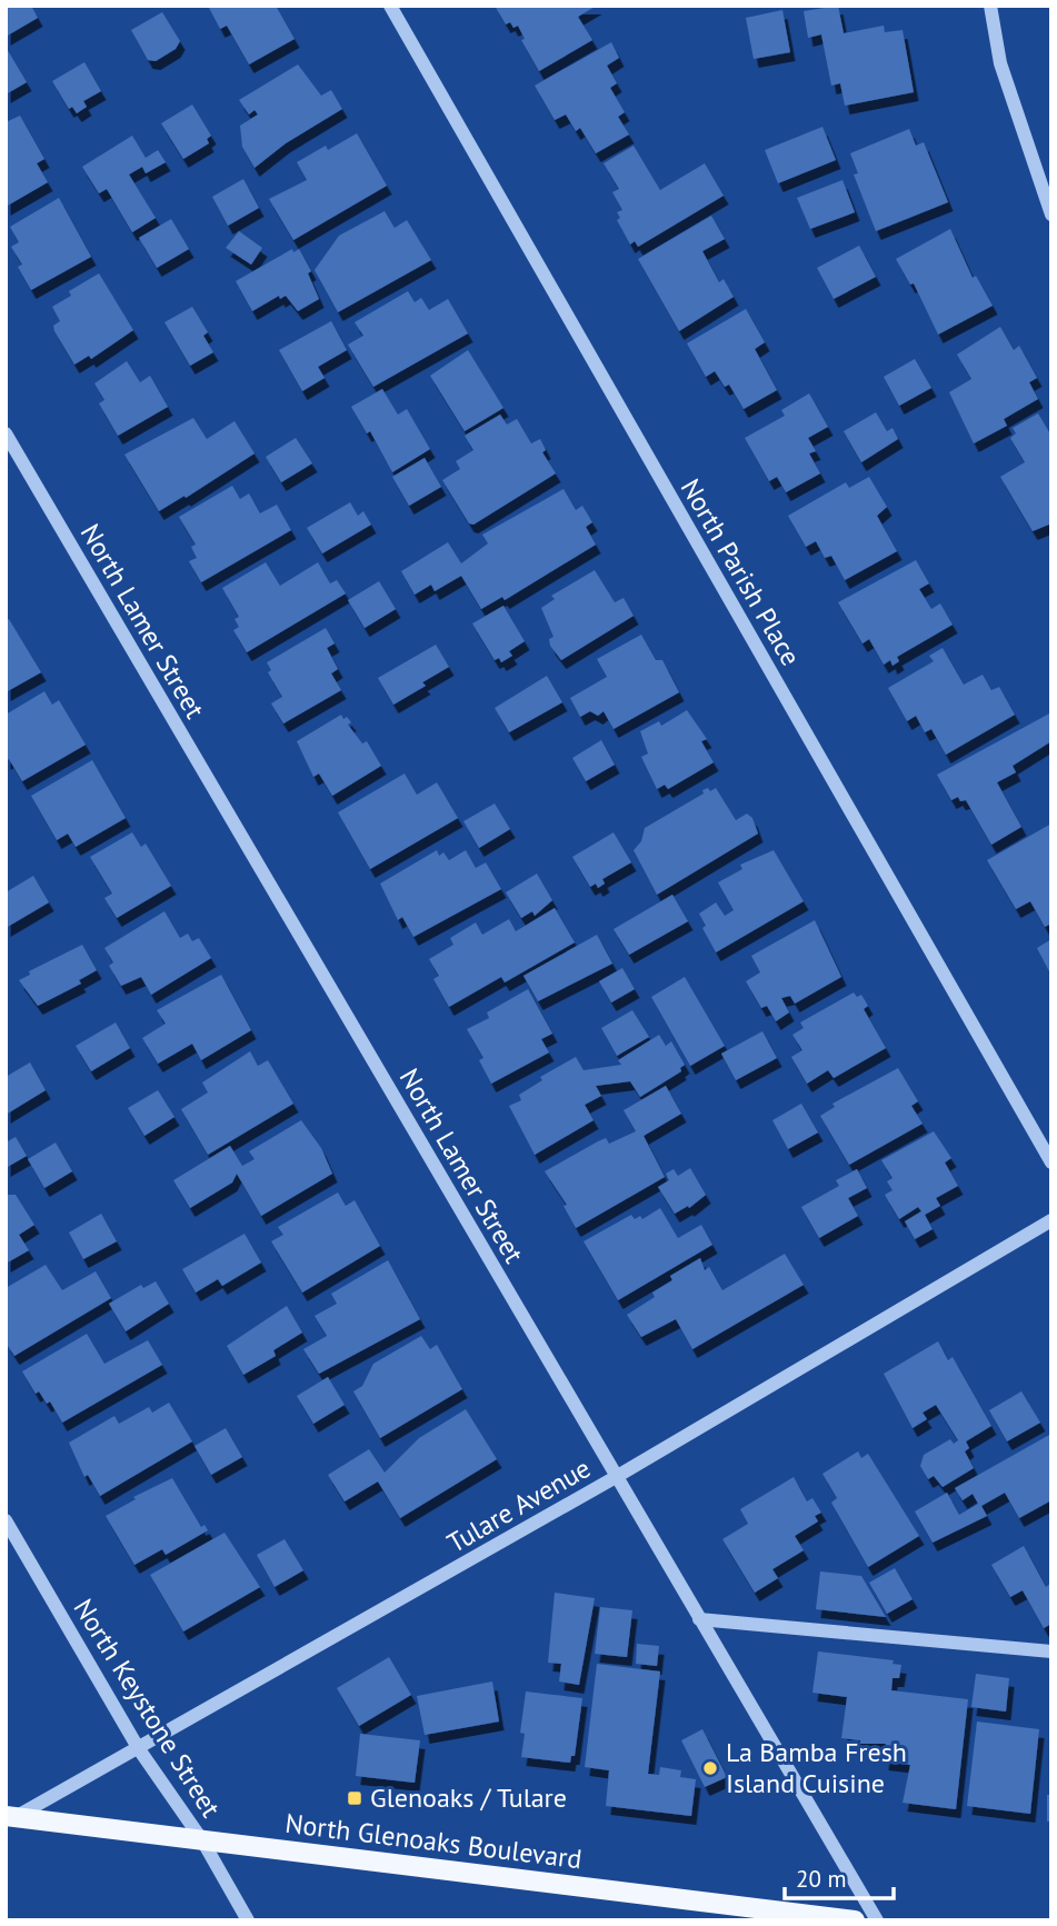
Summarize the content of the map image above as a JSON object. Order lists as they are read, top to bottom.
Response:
{
  "streets": {
    "main road": ["North Glenoaks Boulevard"],
    "street": [
      "North Parish Place",
      "North Lamer Street",
      "Tulare Avenue",
      "North Keystone Street"
    ]
  },
  "crossings": [
    ["North Lamer Street", "Tulare Avenue"],
    ["Tulare Avenue", "North Keystone Street"],
    ["Tulare Avenue", "North Glenoaks Boulevard"],
    ["North Keystone Street", "North Glenoaks Boulevard"]
  ],
  "places": {
    "other": ["La Bamba Fresh Island Cuisine"],
    "transit": ["Glenoaks / Tulare"]
  },
  "scale_bar": "20 m"
}
